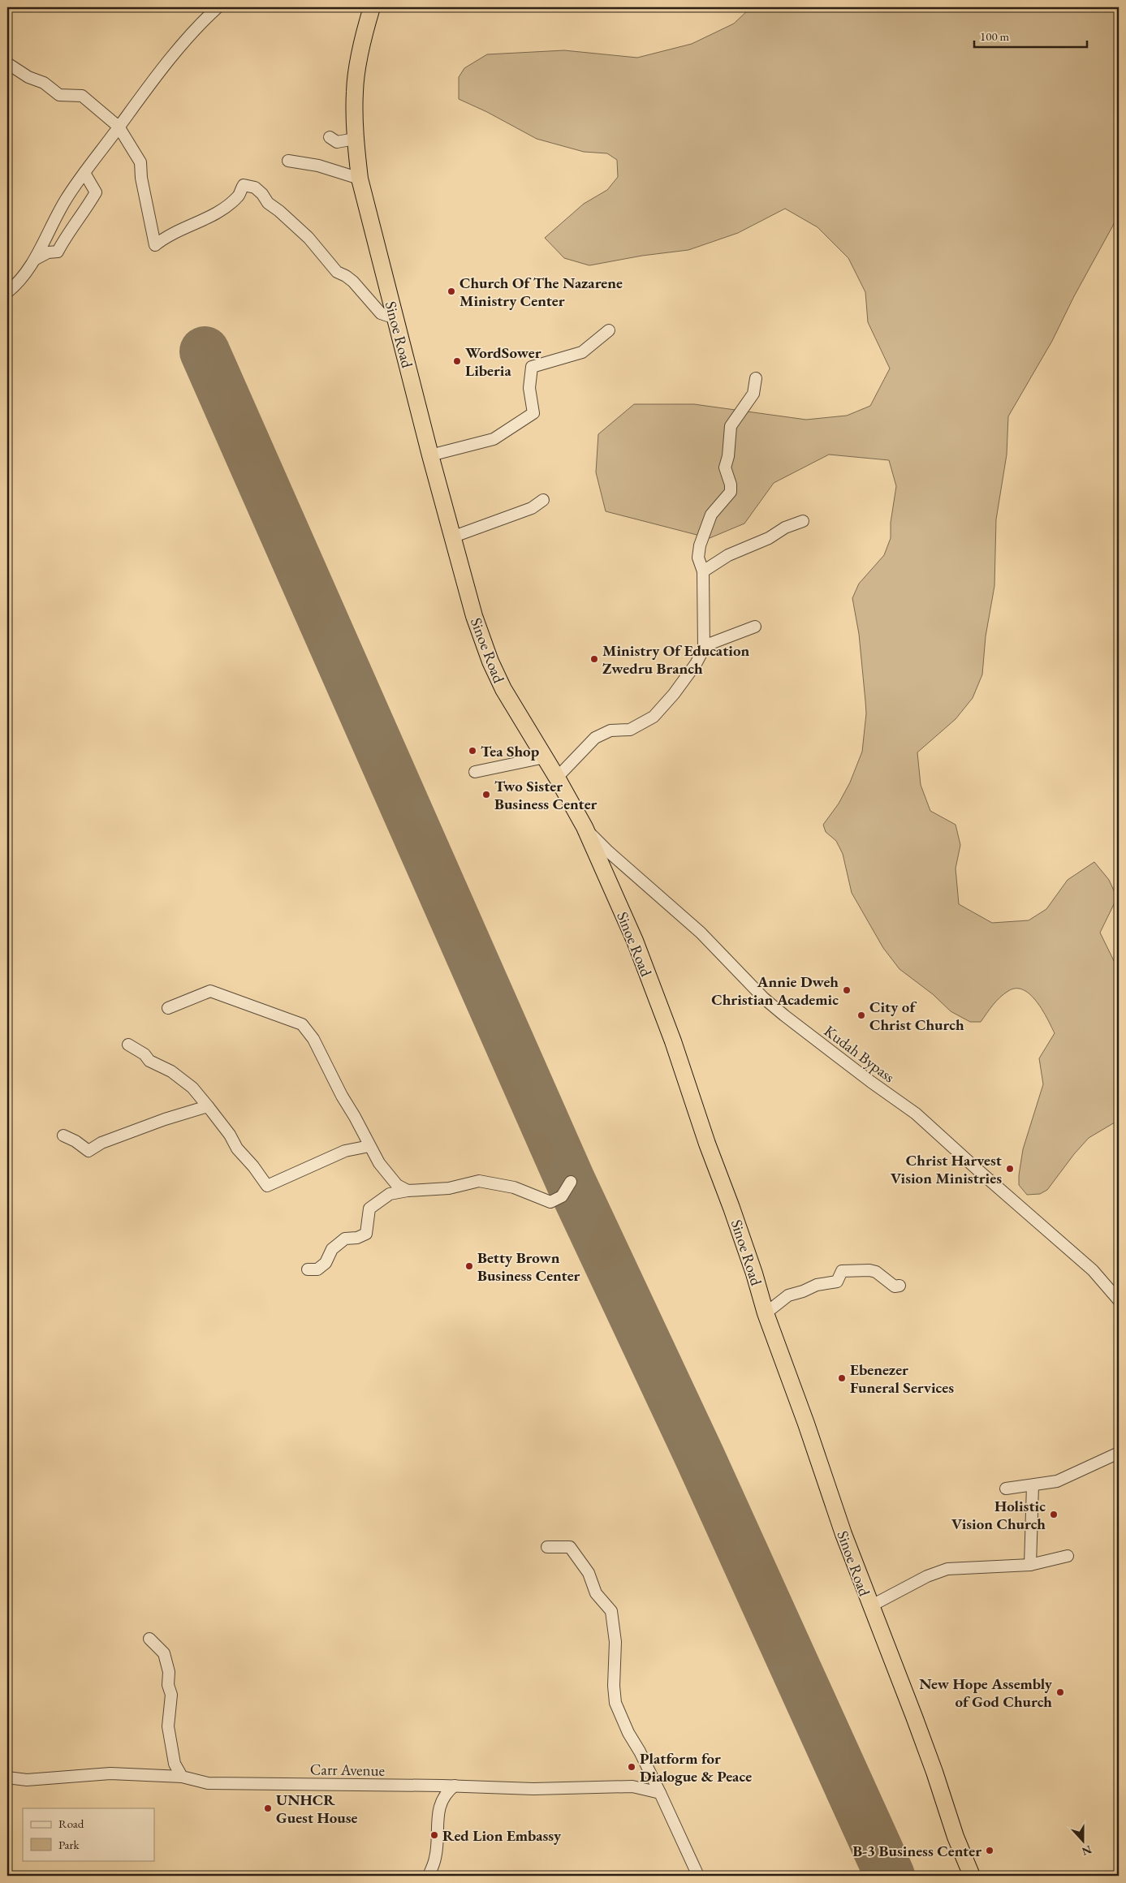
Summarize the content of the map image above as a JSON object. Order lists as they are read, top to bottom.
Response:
{
  "streets": {
    "highway": ["Sinoe Road"],
    "street": ["Kudah Bypass", "Carr Avenue"]
  },
  "crossings": [
    ["Sinoe Road", "Kudah Bypass"]
  ],
  "places": [
    "Church Of The Nazarene Ministry Center",
    "WordSower Liberia",
    "Ministry Of Education Zwedru Branch",
    "Tea Shop",
    "Two Sister Business Center",
    "Annie Dweh Christian Academic",
    "City of Christ Church",
    "Christ Harvest Vision Ministries",
    "Betty Brown Business Center",
    "Ebenezer Funeral Services",
    "Holistic Vision Church",
    "New Hope Assembly of God Church",
    "Platform for Dialogue & Peace",
    "UNHCR Guest House",
    "Red Lion Embassy",
    "B-3 Business Center"
  ],
  "legend": ["Road", "Park"],
  "scale_bar": "100 m",
  "north": "bottom"
}
